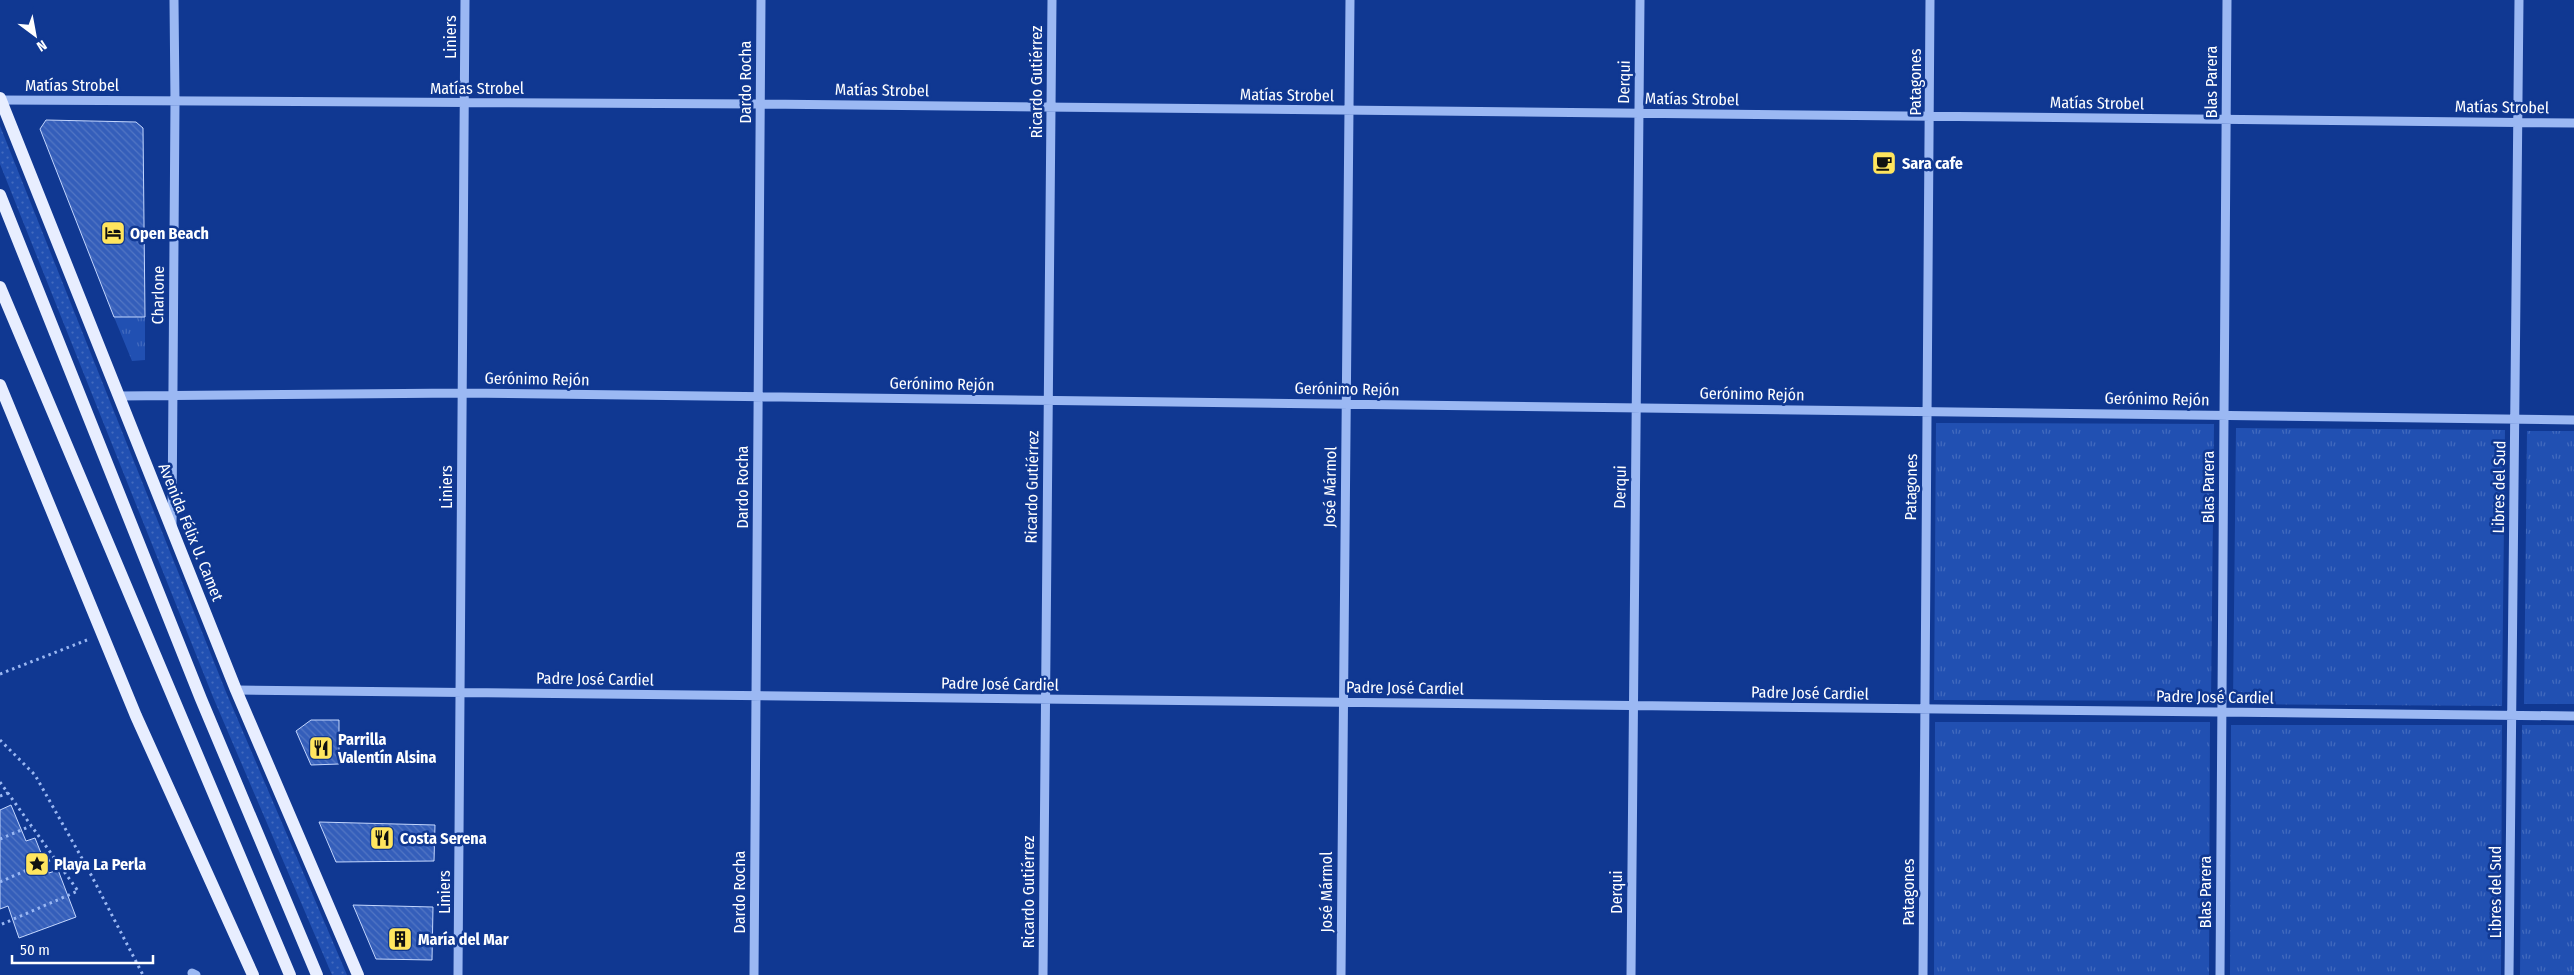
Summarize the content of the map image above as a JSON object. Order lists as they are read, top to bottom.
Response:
{
  "streets": {
    "main road": ["Avenida Félix U. Camet"],
    "street": [
      "Liniers",
      "Dardo Rocha",
      "Ricardo Gutiérrez",
      "Derqui",
      "Patagones",
      "Blas Parera",
      "Matías Strobel",
      "Charlone",
      "Gerónimo Rejón",
      "José Mármol",
      "Libres del Sud",
      "Padre José Cardiel"
    ]
  },
  "crossings": [
    ["Liniers", "Matías Strobel"],
    ["Liniers", "Gerónimo Rejón"],
    ["Liniers", "Padre José Cardiel"],
    ["Dardo Rocha", "Matías Strobel"],
    ["Dardo Rocha", "Gerónimo Rejón"],
    ["Dardo Rocha", "Padre José Cardiel"],
    ["Ricardo Gutiérrez", "Matías Strobel"],
    ["Ricardo Gutiérrez", "Gerónimo Rejón"],
    ["Ricardo Gutiérrez", "Padre José Cardiel"],
    ["Derqui", "Matías Strobel"],
    ["Derqui", "Gerónimo Rejón"],
    ["Derqui", "Padre José Cardiel"],
    ["Patagones", "Matías Strobel"],
    ["Patagones", "Gerónimo Rejón"],
    ["Patagones", "Padre José Cardiel"],
    ["Blas Parera", "Matías Strobel"],
    ["Blas Parera", "Gerónimo Rejón"],
    ["Blas Parera", "Padre José Cardiel"],
    ["Matías Strobel", "Charlone"],
    ["Matías Strobel", "José Mármol"],
    ["Matías Strobel", "Libres del Sud"],
    ["Matías Strobel", "Avenida Félix U. Camet"],
    ["Charlone", "Gerónimo Rejón"],
    ["Charlone", "Avenida Félix U. Camet"],
    ["Gerónimo Rejón", "José Mármol"],
    ["Gerónimo Rejón", "Libres del Sud"],
    ["Gerónimo Rejón", "Avenida Félix U. Camet"],
    ["José Mármol", "Padre José Cardiel"],
    ["Libres del Sud", "Padre José Cardiel"],
    ["Avenida Félix U. Camet", "Padre José Cardiel"]
  ],
  "places": {
    "cafe": ["Sara cafe"],
    "hotel": ["Open Beach"],
    "restaurant": ["Parrilla Valentín Alsina", "Costa Serena"],
    "place": ["Playa La Perla"],
    "building": ["María del Mar"]
  },
  "scale_bar": "50 m",
  "north": "bottom right"
}
